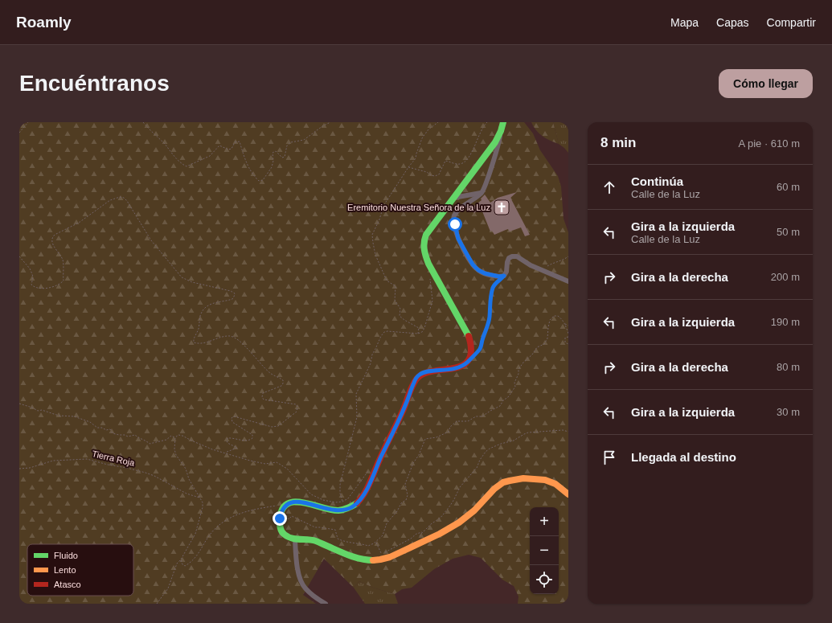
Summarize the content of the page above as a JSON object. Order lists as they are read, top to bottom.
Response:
{
  "streets": {
    "path": ["Tierra Roja"]
  },
  "places": {
    "church": ["Eremitorio Nuestra Señora de la Luz"]
  },
  "legend": ["Fluido", "Lento", "Atasco"],
  "page": {
    "header": "Roamly",
    "nav": ["Mapa", "Capas", "Compartir"],
    "buttons": "Cómo llegar",
    "title": "Encuéntranos",
    "heading": ["8 min", "A pie · 610 m"],
    "list": [
      ["Continúa", "Calle de la Luz", "60 m"],
      ["Gira a la izquierda", "Calle de la Luz", "50 m"],
      ["Gira a la derecha", "200 m"],
      ["Gira a la izquierda", "190 m"],
      ["Gira a la derecha", "80 m"],
      ["Gira a la izquierda", "30 m"],
      "Llegada al destino"
    ],
    "map_buttons": ["+", "−"]
  }
}
